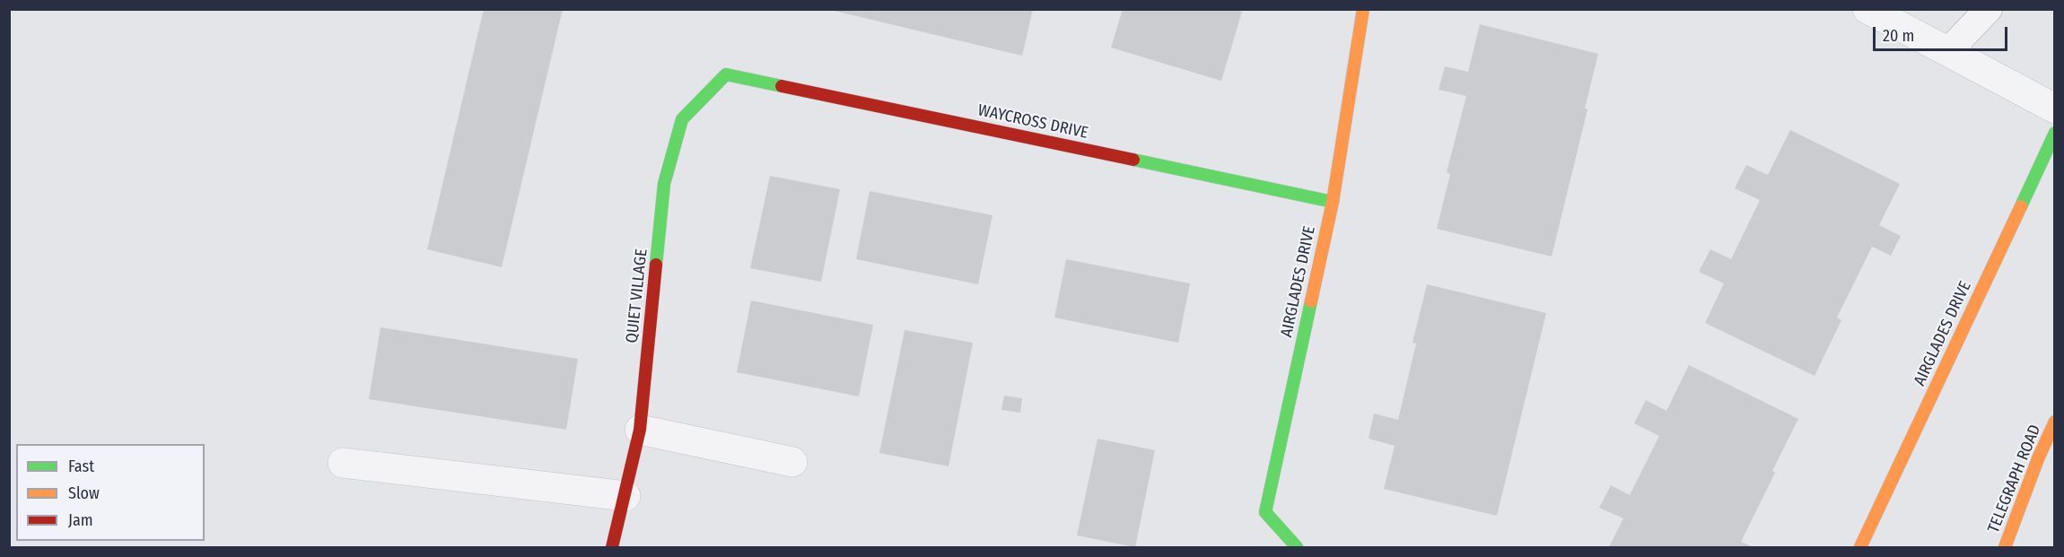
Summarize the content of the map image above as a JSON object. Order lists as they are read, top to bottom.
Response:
{
  "streets": {
    "street": [
      "WAYCROSS DRIVE",
      "AIRGLADES DRIVE",
      "QUIET VILLAGE",
      "TELEGRAPH ROAD"
    ]
  },
  "crossings": [
    ["WAYCROSS DRIVE", "AIRGLADES DRIVE"],
    ["WAYCROSS DRIVE", "QUIET VILLAGE"]
  ],
  "legend": ["Fast", "Slow", "Jam"],
  "scale_bar": "20 m"
}
